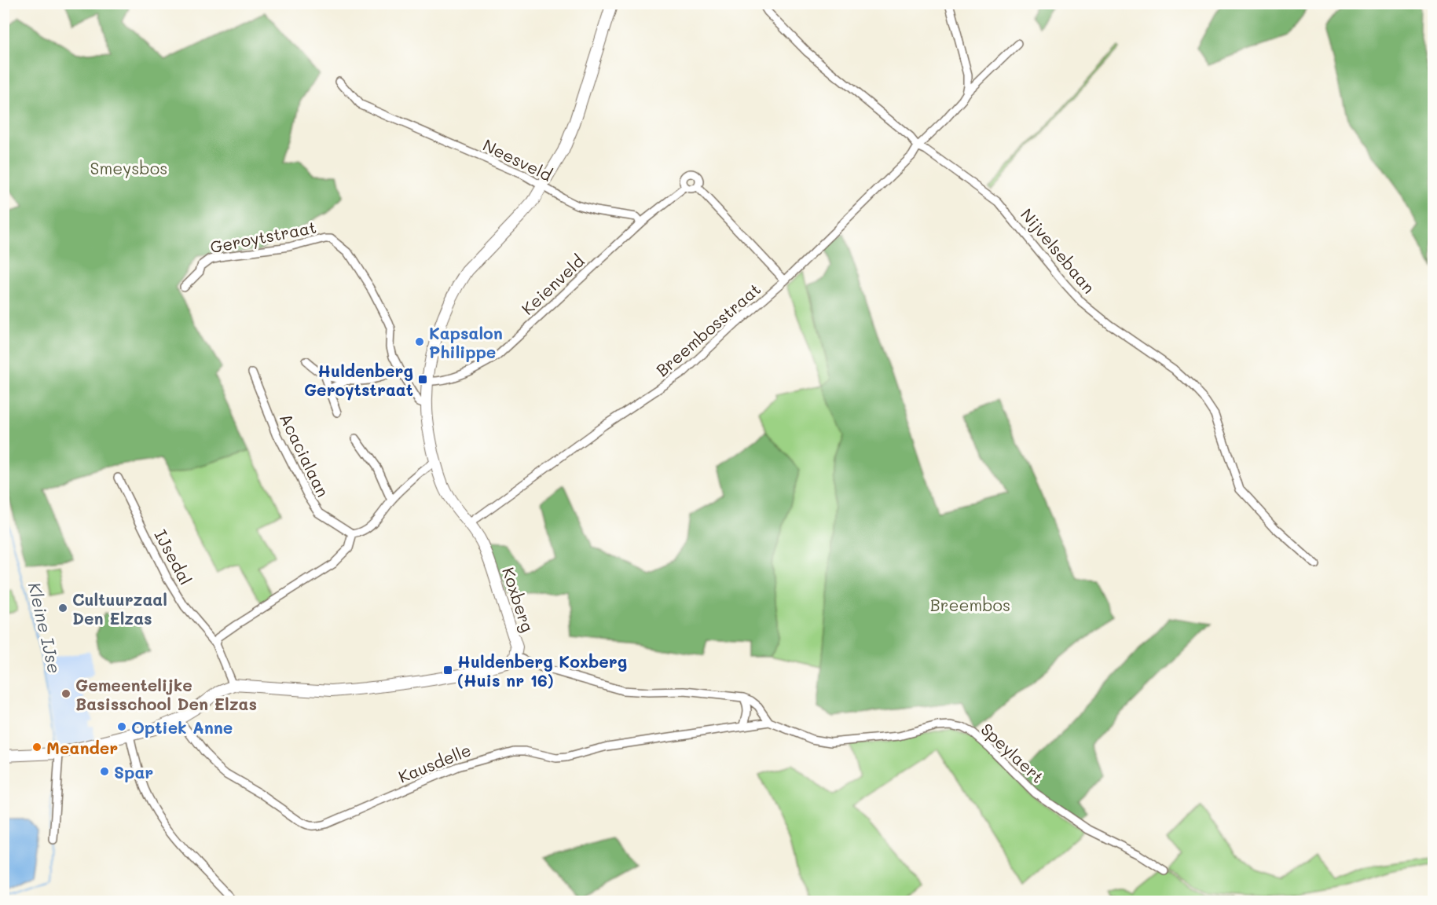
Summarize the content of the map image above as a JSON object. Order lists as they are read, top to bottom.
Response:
{
  "streets": {
    "street": [
      "Neesveld",
      "Geroytstraat",
      "Nijvelsebaan",
      "Keienveld",
      "Breembosstraat",
      "Acacialaan",
      "IJsedal",
      "Koxberg",
      "Speylaert",
      "Kausdelle"
    ]
  },
  "crossings": [
    ["Neesveld", "Keienveld"],
    ["Neesveld", "Koxberg"],
    ["Geroytstraat", "Koxberg"],
    ["Nijvelsebaan", "Breembosstraat"],
    ["Keienveld", "Koxberg"],
    ["Breembosstraat", "Koxberg"],
    ["IJsedal", "Koxberg"],
    ["Koxberg", "Kausdelle"],
    ["Speylaert", "Kausdelle"]
  ],
  "water": ["Kleine IJse"],
  "parks": ["Smeysbos", "Breembos"],
  "places": {
    "other": [
      "Kapsalon Philippe",
      "Cultuurzaal Den Elzas",
      "Gemeentelijke Basisschool Den Elzas",
      "Optiek Anne",
      "Meander",
      "Spar"
    ],
    "transit": ["Huldenberg Geroytstraat", "Huldenberg Koxberg (Huis nr 16)"]
  }
}
